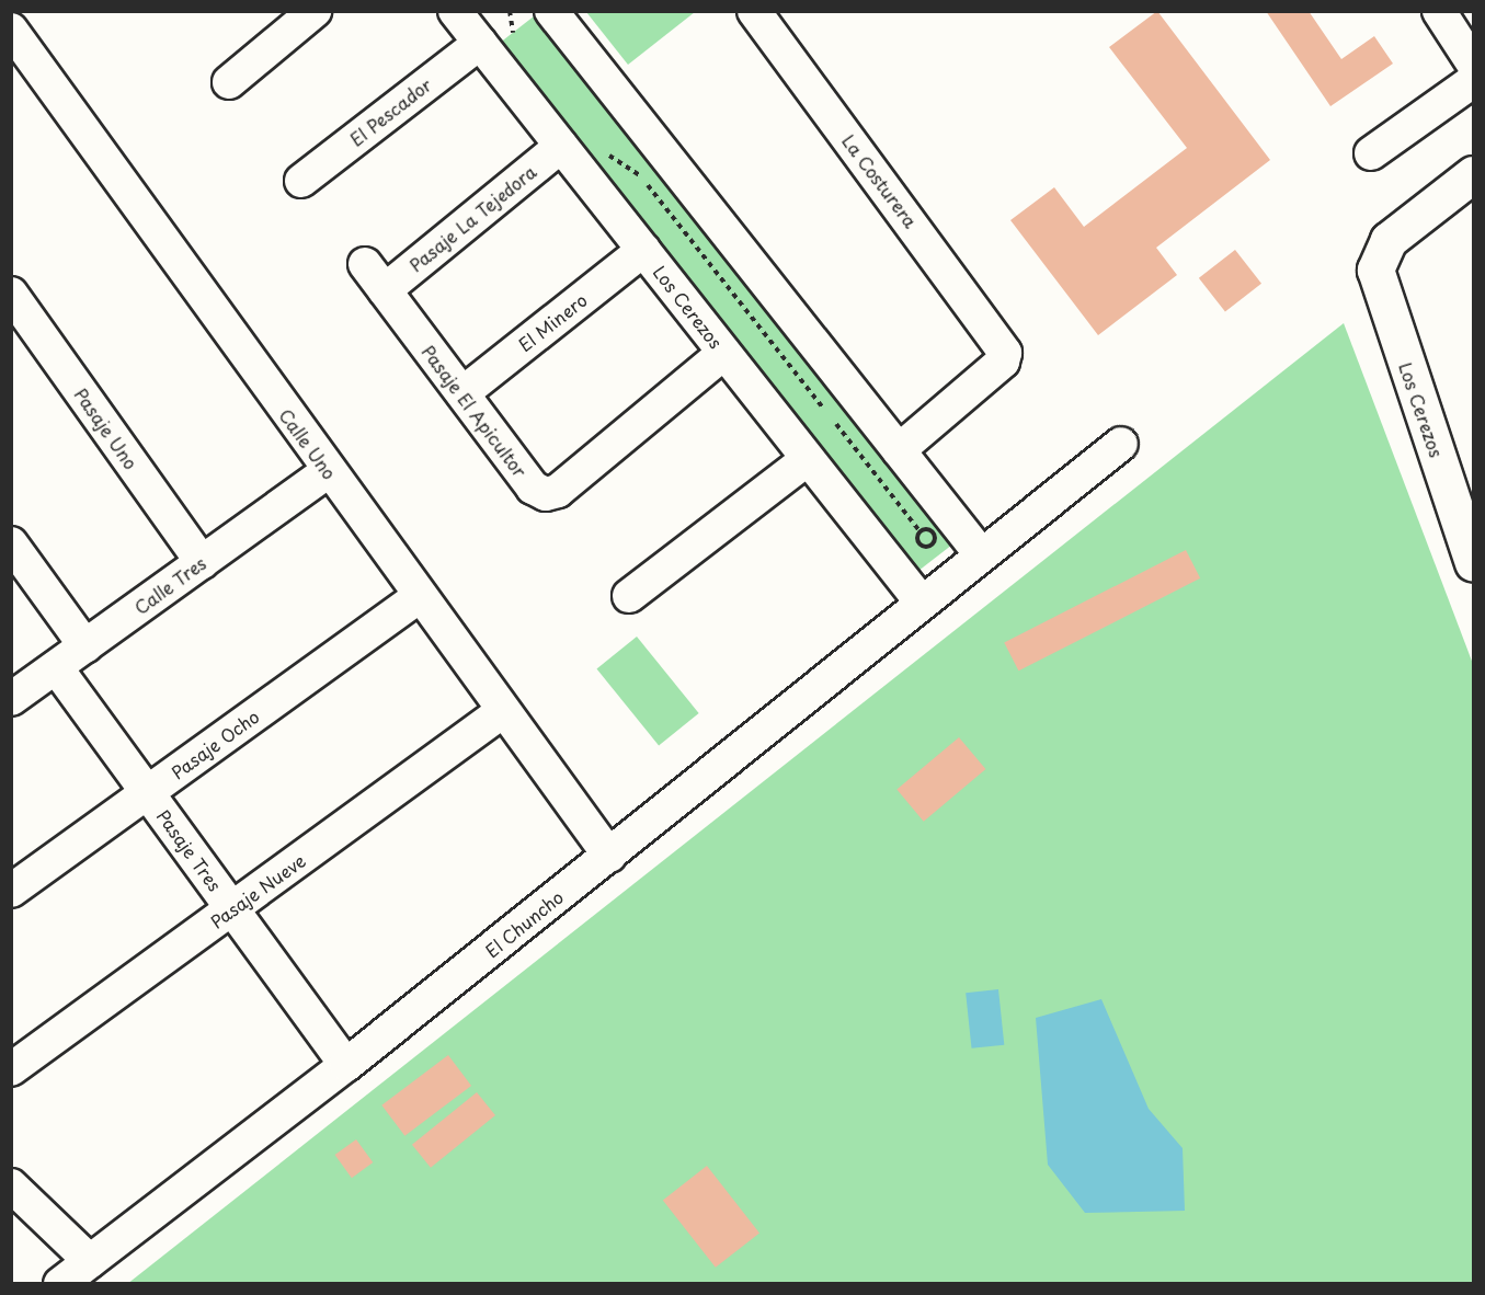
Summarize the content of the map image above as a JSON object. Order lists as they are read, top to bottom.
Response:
{
  "streets": {
    "street": [
      "El Pescador",
      "La Costurera",
      "Pasaje La Tejedora",
      "Los Cerezos",
      "El Minero",
      "Pasaje El Apicultor",
      "Pasaje Uno",
      "Calle Uno",
      "Calle Tres",
      "Pasaje Ocho",
      "Pasaje Tres",
      "Pasaje Nueve",
      "El Chuncho"
    ]
  },
  "crossings": [
    ["El Pescador", "Los Cerezos"],
    ["Pasaje La Tejedora", "Los Cerezos"],
    ["Pasaje La Tejedora", "Pasaje El Apicultor"],
    ["Los Cerezos", "El Minero"],
    ["Los Cerezos", "Pasaje El Apicultor"],
    ["Los Cerezos", "El Chuncho"],
    ["El Minero", "Pasaje El Apicultor"],
    ["Pasaje Uno", "Calle Tres"],
    ["Calle Uno", "Calle Tres"],
    ["Calle Uno", "Pasaje Ocho"],
    ["Calle Uno", "Pasaje Nueve"],
    ["Calle Uno", "El Chuncho"],
    ["Calle Tres", "Pasaje Tres"],
    ["Pasaje Ocho", "Pasaje Tres"],
    ["Pasaje Tres", "Pasaje Nueve"],
    ["Pasaje Tres", "El Chuncho"]
  ]
}
